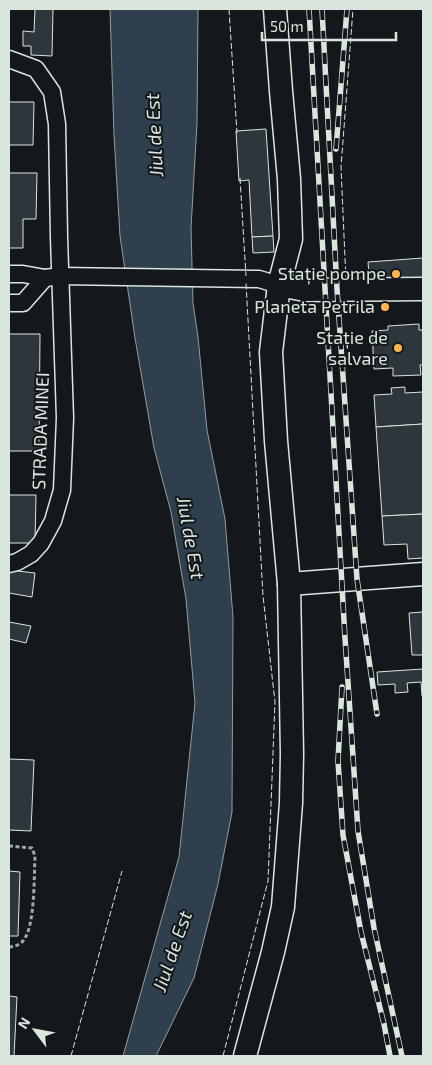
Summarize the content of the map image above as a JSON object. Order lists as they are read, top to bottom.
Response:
{
  "streets": {
    "street": ["STRADA MINEI"]
  },
  "water": ["Jiul de Est"],
  "places": ["Stație pompe", "Planeta Petrila", "Stație de salvare"],
  "scale_bar": "50 m",
  "north": "top left"
}
